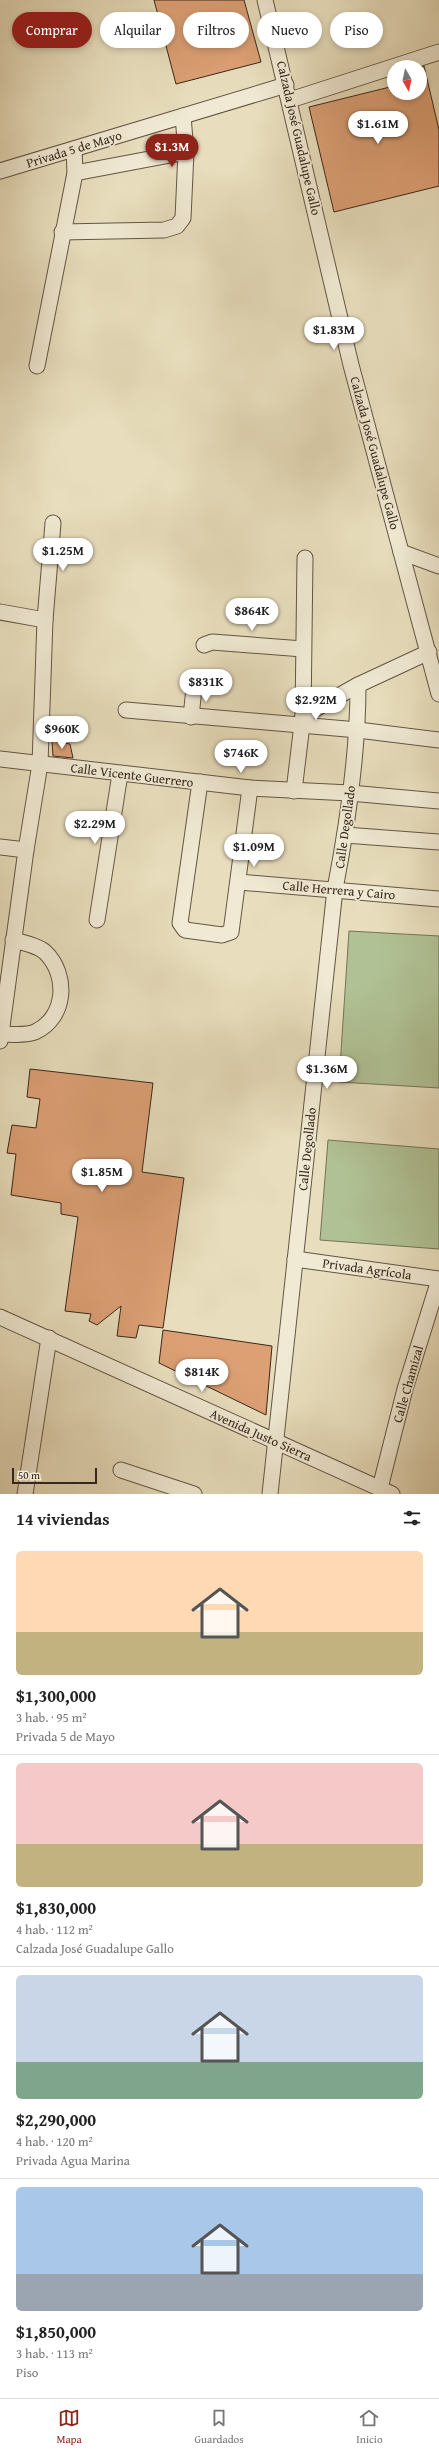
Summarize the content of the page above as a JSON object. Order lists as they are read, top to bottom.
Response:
{
  "streets": {
    "street": [
      "Calzada José Guadalupe Gallo",
      "Privada 5 de Mayo",
      "Calle Vicente Guerrero",
      "Calle Degollado",
      "Calle Herrera y Cairo",
      "Privada Agrícola",
      "Calle Chamizal",
      "Avenida Justo Sierra"
    ]
  },
  "crossings": [
    ["Calzada José Guadalupe Gallo", "Privada 5 de Mayo"],
    ["Calle Vicente Guerrero", "Calle Degollado"],
    ["Calle Degollado", "Calle Herrera y Cairo"],
    ["Calle Degollado", "Privada Agrícola"],
    ["Calle Degollado", "Avenida Justo Sierra"],
    ["Privada Agrícola", "Calle Chamizal"],
    ["Calle Chamizal", "Avenida Justo Sierra"]
  ],
  "scale_bar": "50 m",
  "north": "bottom",
  "page": {
    "chip": [
      "Comprar",
      "Alquilar",
      "Filtros",
      "Nuevo",
      "Piso"
    ],
    "price": [
      "$1.61M",
      "$1.3M",
      "$1.83M",
      "$1.25M",
      "$864K",
      "$831K",
      "$2.92M",
      "$960K",
      "$746K",
      "$2.29M",
      "$1.09M",
      "$1.36M",
      "$1.85M",
      "$814K"
    ],
    "scale": "50 m",
    "heading": "14 viviendas",
    "list": [
      {
        "name": "$1,300,000",
        "note": "3 hab. · 95 m² · Privada 5 de Mayo"
      },
      {
        "name": "$1,830,000",
        "note": "4 hab. · 112 m² · Calzada José Guadalupe Gallo"
      },
      {
        "name": "$2,290,000",
        "note": "4 hab. · 120 m² · Privada Agua Marina"
      },
      {
        "name": "$1,850,000",
        "note": "3 hab. · 113 m² · Piso"
      }
    ],
    "tabs": ["Mapa", "Guardados", "Inicio"]
  }
}
